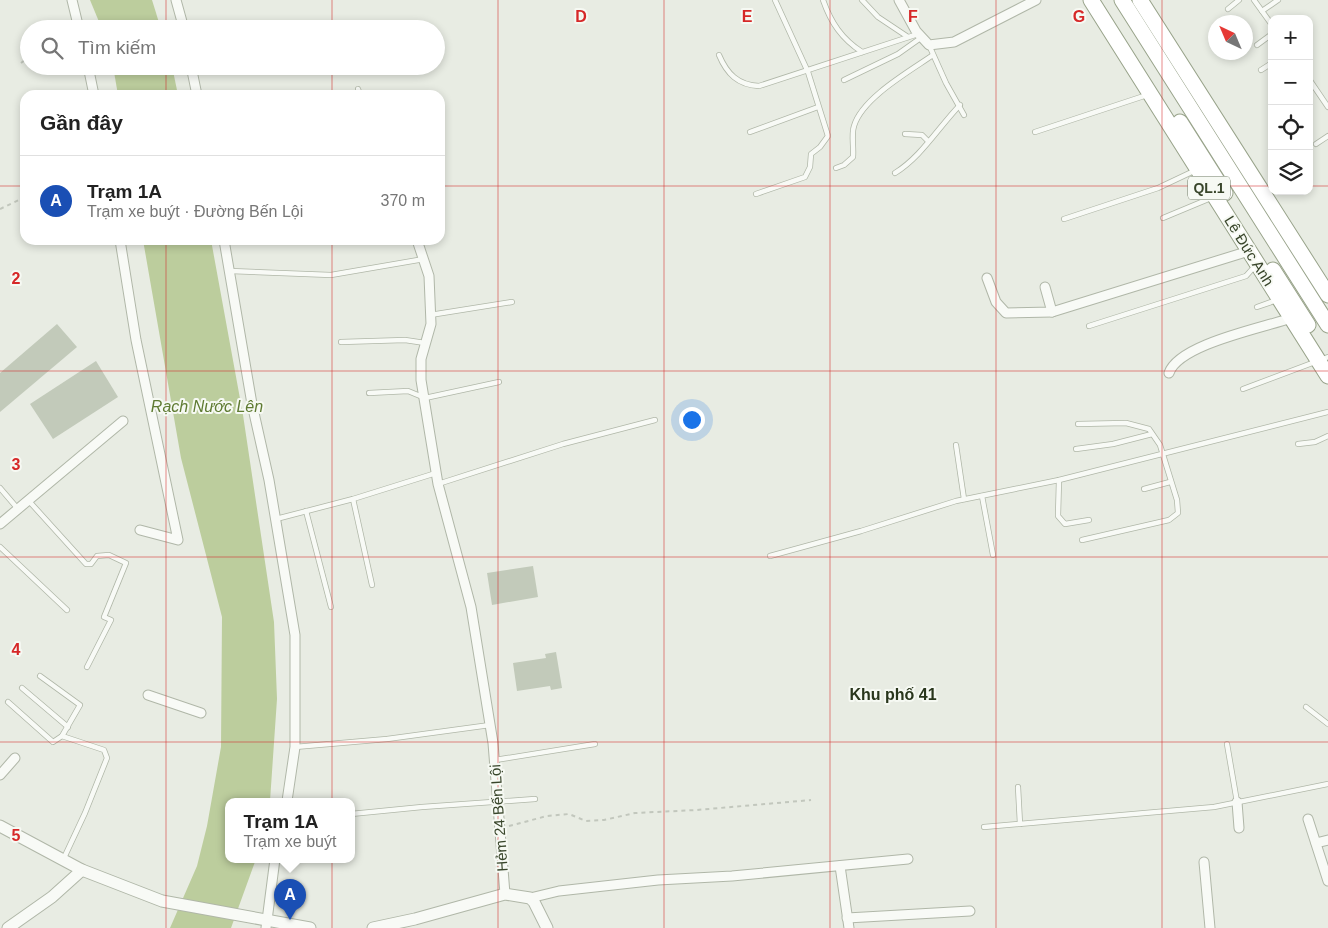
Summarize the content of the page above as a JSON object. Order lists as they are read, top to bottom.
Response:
{
  "streets": {
    "highway": ["QL.1", "Lê Đức Anh"],
    "street": ["Hẻm 24 Bến Lội"]
  },
  "districts": ["Khu phố 41"],
  "water": ["Rạch Nước Lên"],
  "north": "top left",
  "page": {
    "map_buttons": ["+", "−"],
    "search": "Tìm kiếm",
    "heading": "Gần đây",
    "list": [
      {
        "mark": "A",
        "name": "Trạm 1A",
        "note": "Trạm xe buýt · Đường Bến Lội",
        "value": "370 m"
      }
    ],
    "popup": ["Trạm 1A", "Trạm xe buýt"],
    "pins": "A"
  },
  "grid": {
    "columns": [
      "D",
      "E",
      "F",
      "G"
    ],
    "rows": [
      "2",
      "3",
      "4",
      "5"
    ]
  }
}
